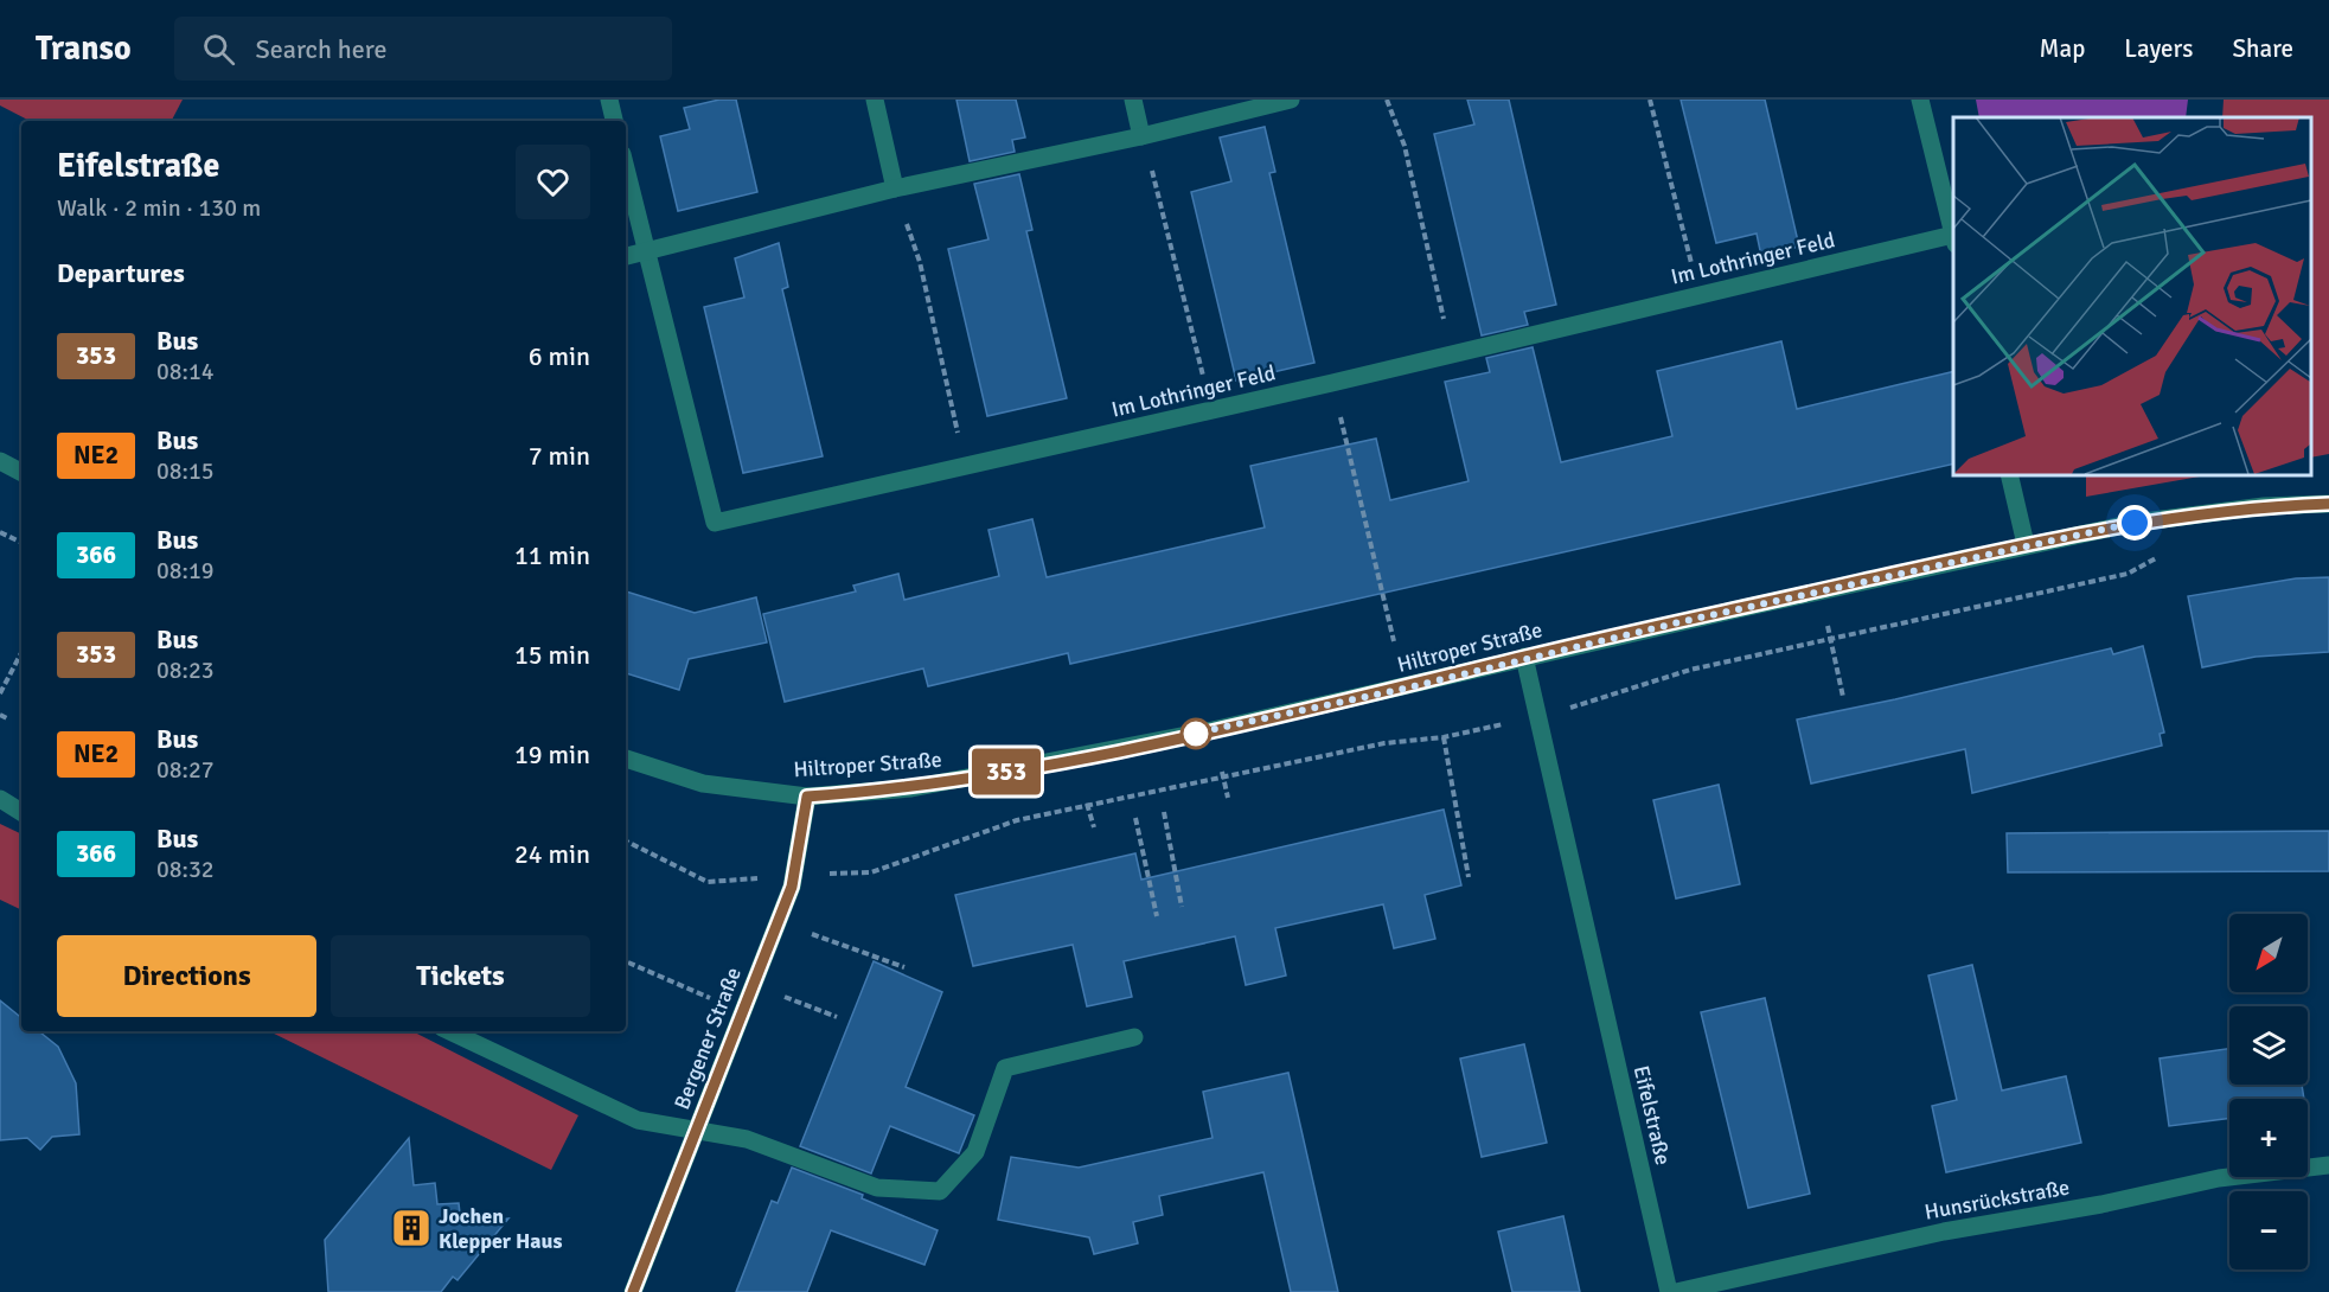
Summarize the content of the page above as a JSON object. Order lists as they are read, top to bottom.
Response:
{
  "streets": {
    "street": [
      "Im Lothringer Feld",
      "Hiltroper Straße",
      "Bergener Straße",
      "Eifelstraße",
      "Hunsrückstraße"
    ]
  },
  "crossings": [
    ["Hiltroper Straße", "Bergener Straße"],
    ["Hiltroper Straße", "Eifelstraße"]
  ],
  "places": {
    "building": ["Jochen Klepper Haus"]
  },
  "lines": ["bus line 353"],
  "north": "bottom left",
  "page": {
    "header": "Transo",
    "search": "Search here",
    "nav": ["Map", "Layers", "Share"],
    "on_map": "353",
    "heading": [
      ["Eifelstraße", "Walk · 2 min · 130 m"],
      "Departures"
    ],
    "list": [
      {
        "mark": "353",
        "name": "Bus",
        "note": "08:14",
        "value": "6 min"
      },
      {
        "mark": "NE2",
        "name": "Bus",
        "note": "08:15",
        "value": "7 min"
      },
      {
        "mark": "366",
        "name": "Bus",
        "note": "08:19",
        "value": "11 min"
      },
      {
        "mark": "353",
        "name": "Bus",
        "note": "08:23",
        "value": "15 min"
      },
      {
        "mark": "NE2",
        "name": "Bus",
        "note": "08:27",
        "value": "19 min"
      },
      {
        "mark": "366",
        "name": "Bus",
        "note": "08:32",
        "value": "24 min"
      }
    ],
    "map_buttons": ["+", "−"],
    "buttons": ["Directions", "Tickets"]
  }
}
